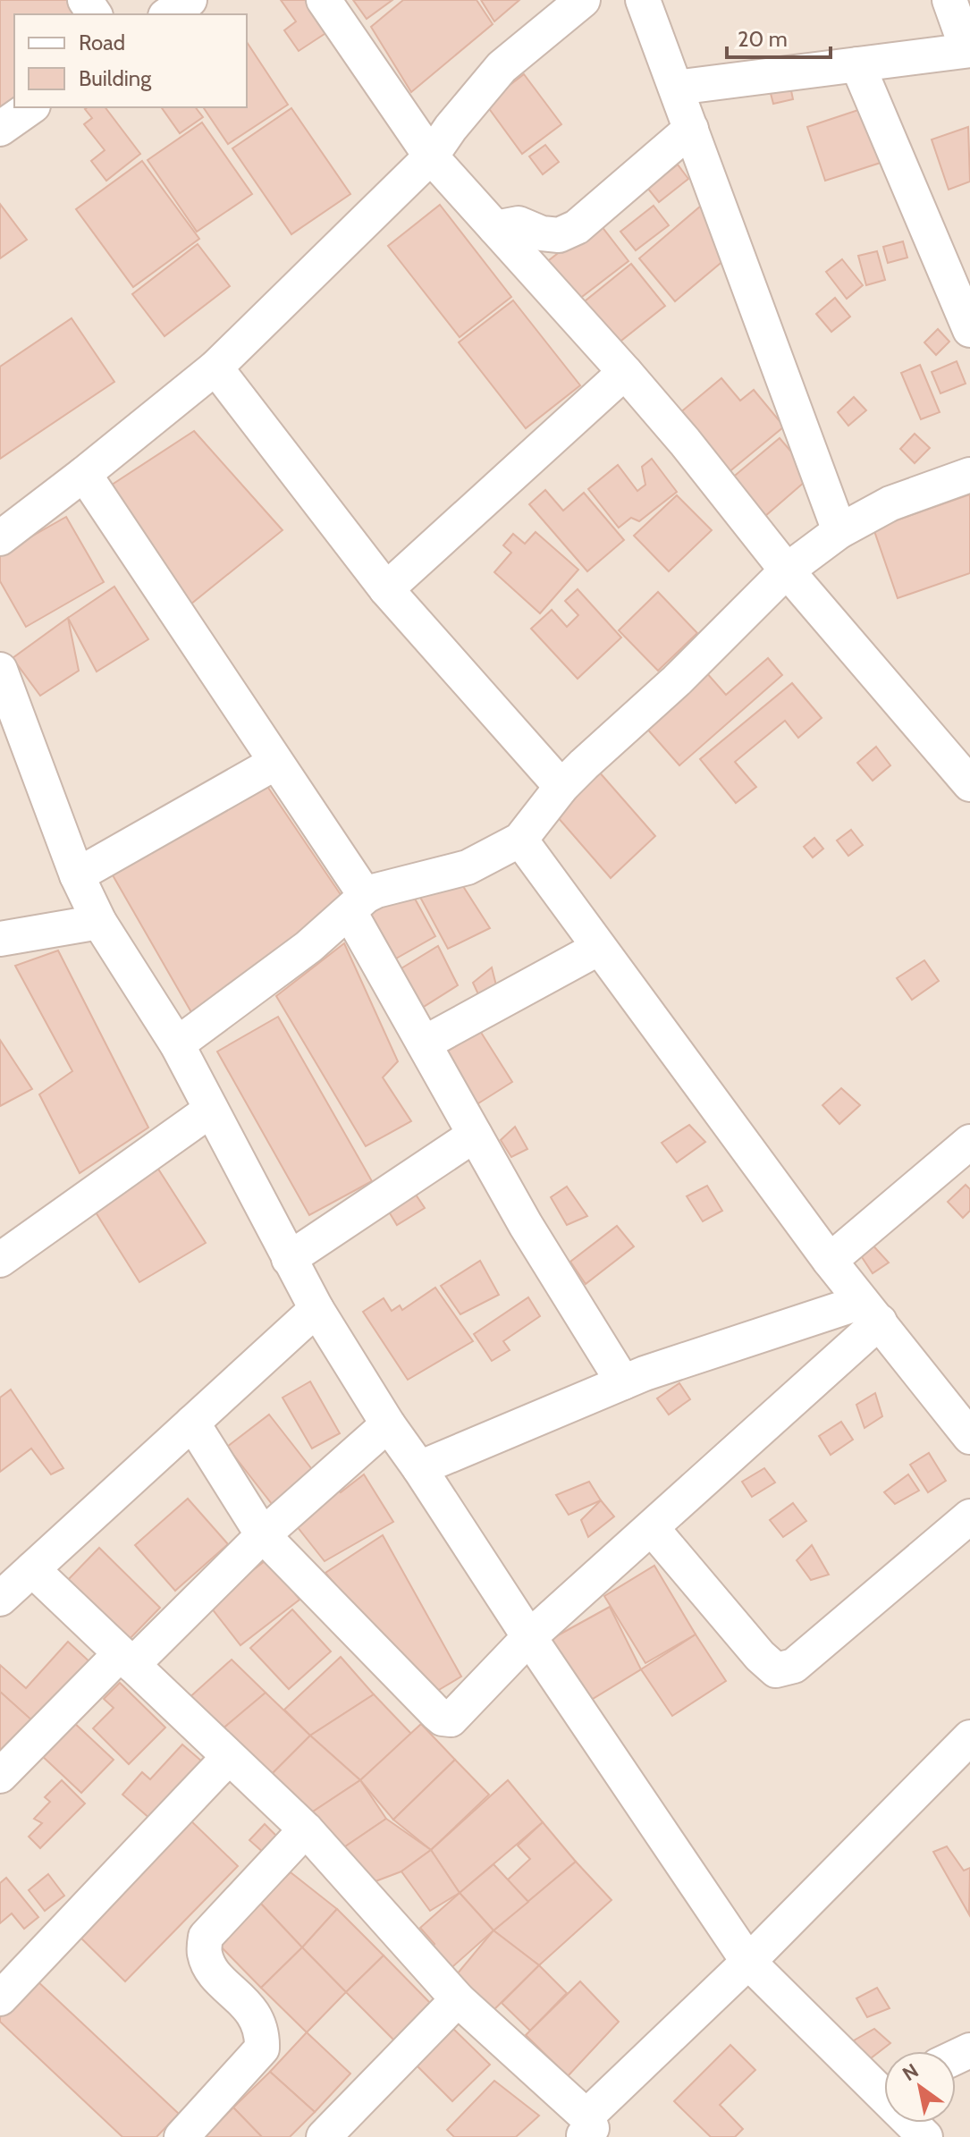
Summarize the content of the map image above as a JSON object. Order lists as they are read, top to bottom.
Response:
{
  "legend": ["Road", "Building"],
  "scale_bar": "20 m",
  "north": "top left"
}
